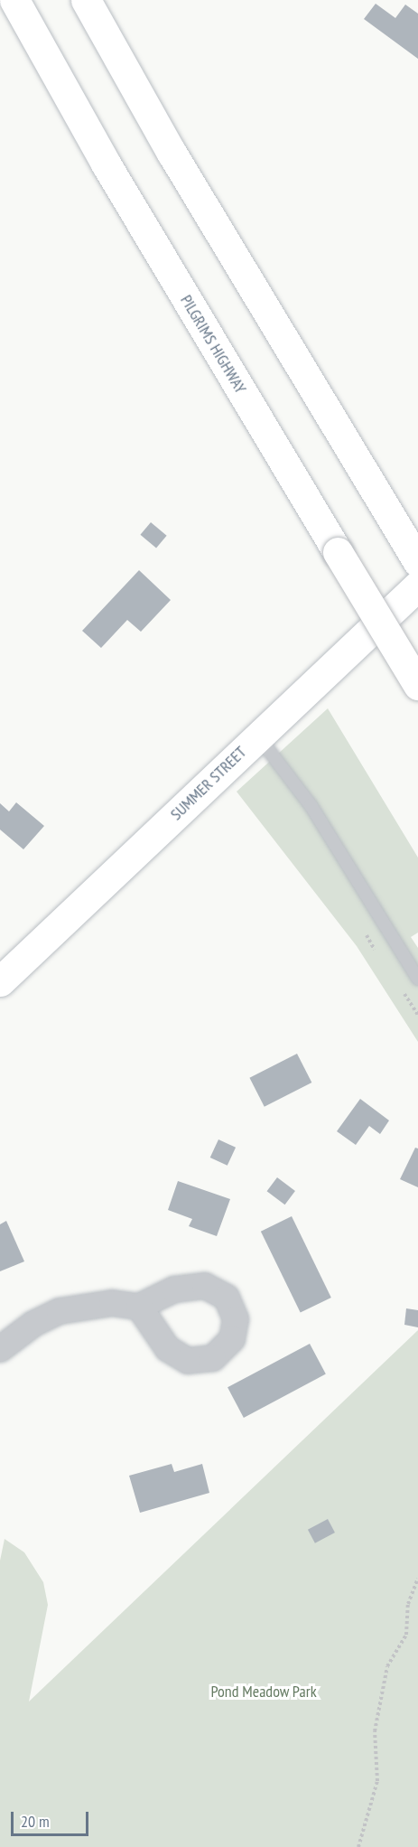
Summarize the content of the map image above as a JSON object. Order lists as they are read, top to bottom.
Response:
{
  "streets": {
    "main road": ["PILGRIMS HIGHWAY", "SUMMER STREET"]
  },
  "parks": ["Pond Meadow Park"],
  "scale_bar": "20 m"
}
